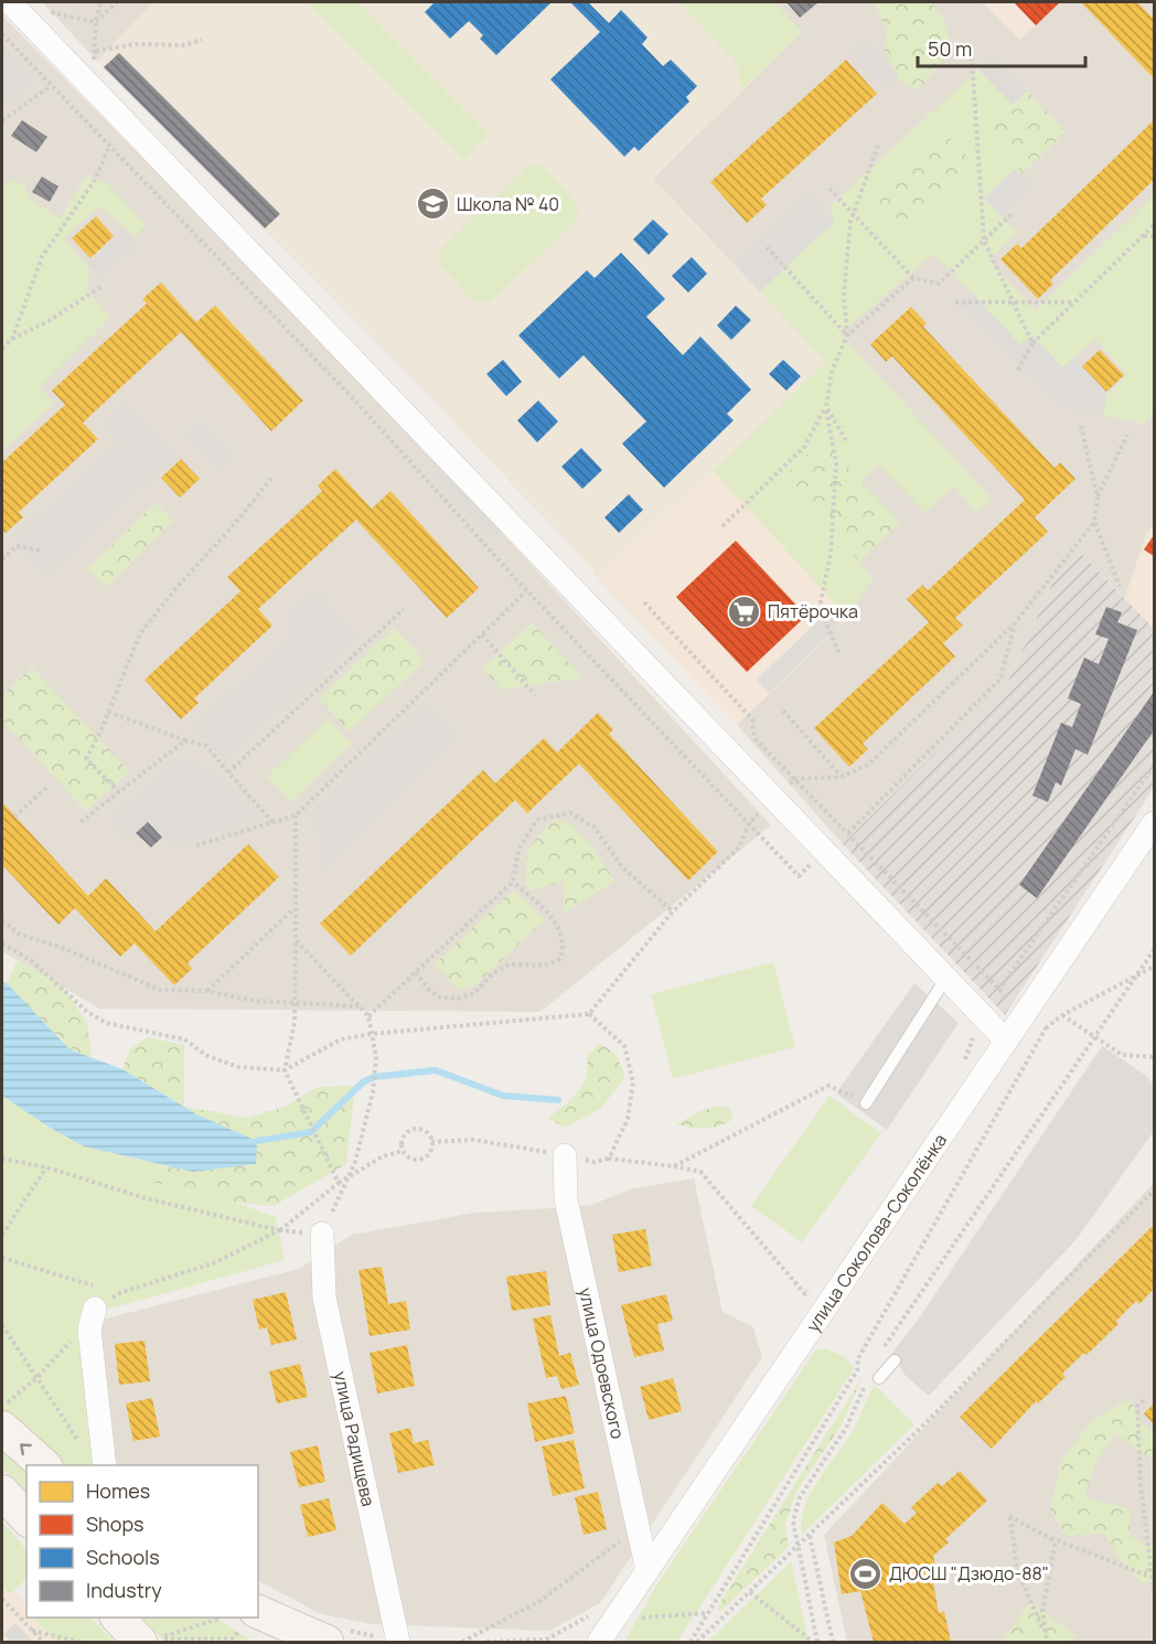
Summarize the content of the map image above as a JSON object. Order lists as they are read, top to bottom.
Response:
{
  "streets": {
    "street": ["улица Соколова-Соколёнка", "улица Одоевского", "улица Радищева"]
  },
  "crossings": [
    ["улица Соколова-Соколёнка", "улица Одоевского"]
  ],
  "places": {
    "school or university": ["Школа № 40"],
    "supermarket": ["Пятёрочка"],
    "sports": ["ДЮСШ \"Дзюдо-88\""]
  },
  "legend": [
    "Homes",
    "Shops",
    "Schools",
    "Industry"
  ],
  "scale_bar": "50 m"
}
